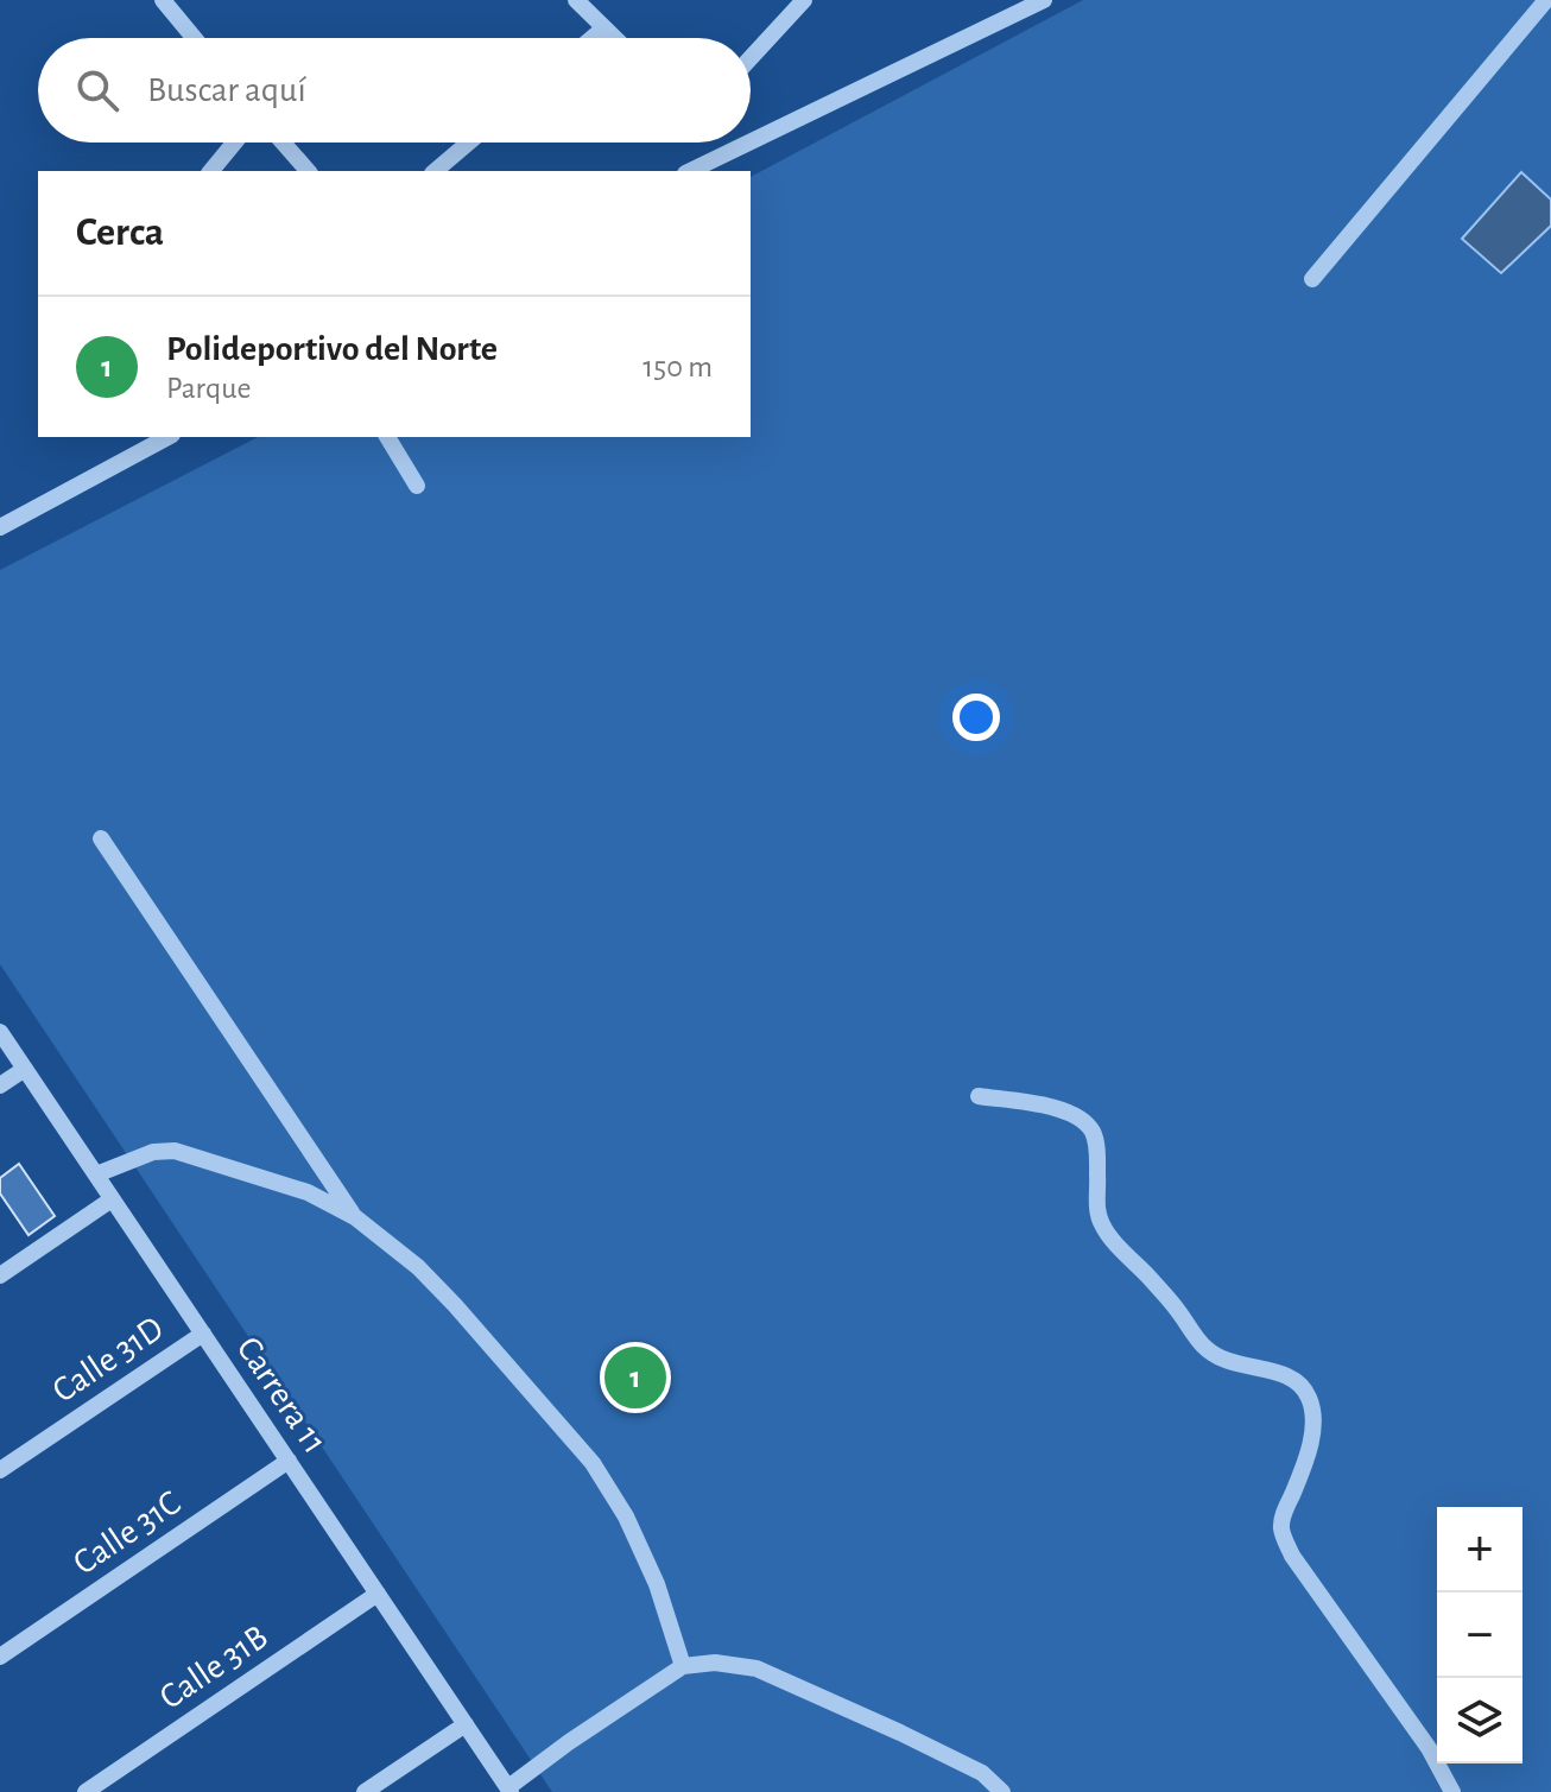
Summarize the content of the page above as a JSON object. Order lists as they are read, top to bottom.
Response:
{
  "streets": {
    "street": [
      "Calle 31D",
      "Carrera 11",
      "Calle 31C",
      "Calle 31B"
    ]
  },
  "crossings": [
    ["Calle 31D", "Carrera 11"],
    ["Carrera 11", "Calle 31C"],
    ["Carrera 11", "Calle 31B"]
  ],
  "page": {
    "search": "Buscar aquí",
    "heading": "Cerca",
    "list": [
      {
        "mark": "1",
        "name": "Polideportivo del Norte",
        "note": "Parque",
        "value": "150 m"
      }
    ],
    "pins": "1",
    "map_buttons": ["+", "−"]
  }
}
